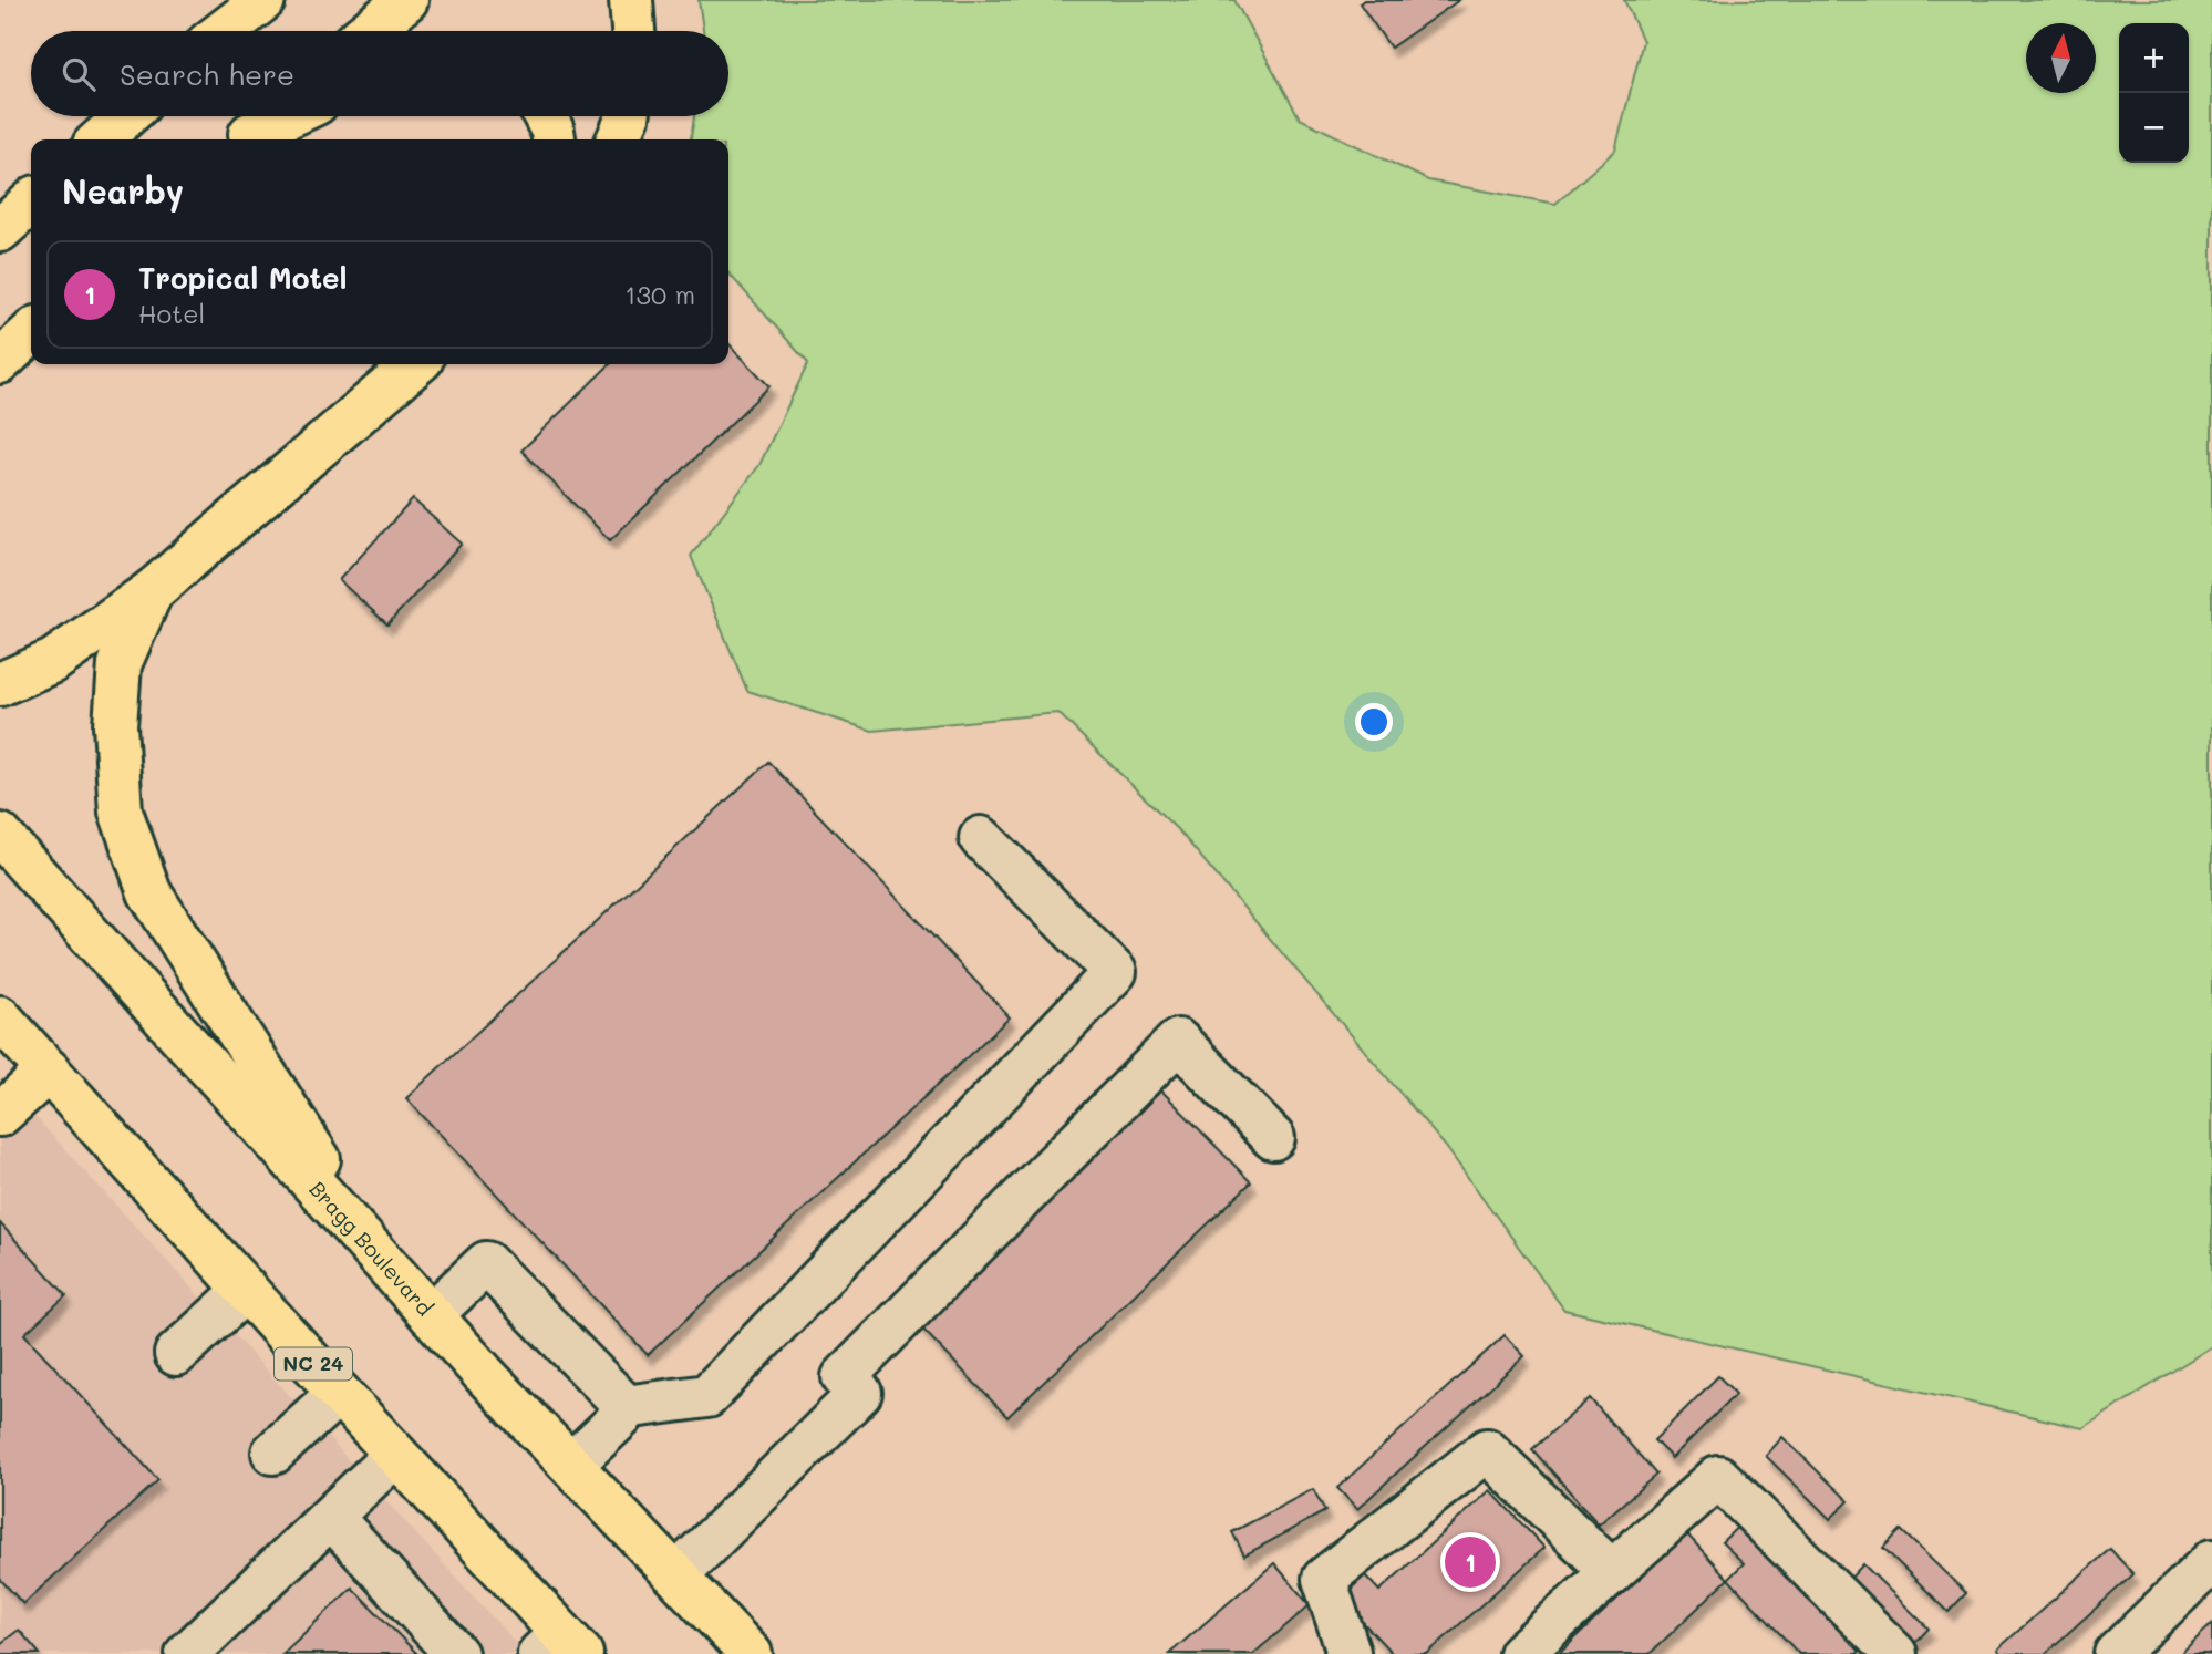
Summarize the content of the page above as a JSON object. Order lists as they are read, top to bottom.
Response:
{
  "streets": {
    "main road": ["Bragg Boulevard", "NC 24"]
  },
  "north": "top",
  "page": {
    "map_buttons": ["+", "−"],
    "search": "Search here",
    "heading": "Nearby",
    "list": [
      {
        "mark": "1",
        "name": "Tropical Motel",
        "note": "Hotel",
        "value": "130 m"
      }
    ],
    "pins": "1"
  }
}
